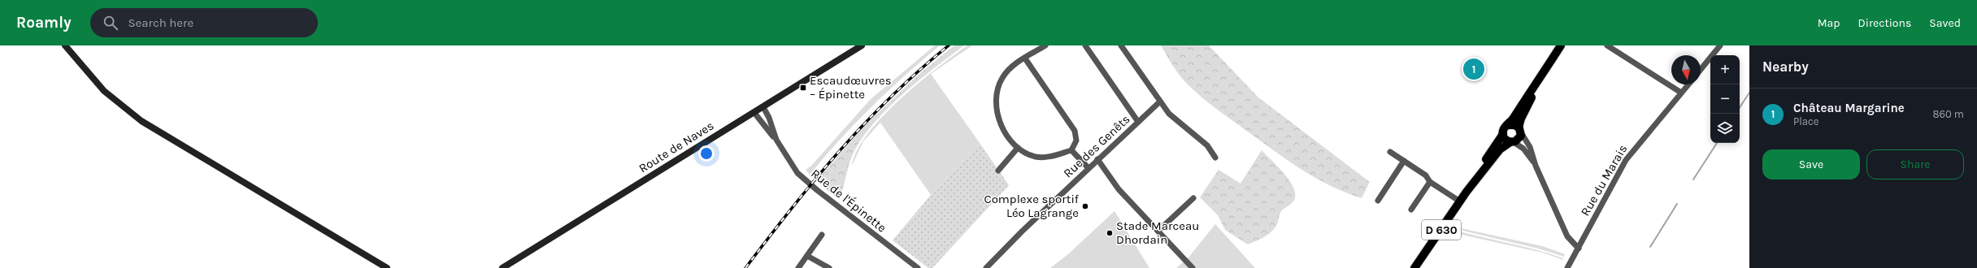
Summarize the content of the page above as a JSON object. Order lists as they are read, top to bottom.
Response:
{
  "streets": {
    "main road": ["Route de Naves", "D 630"],
    "street": ["Rue des Genêts", "Rue du Marais", "Rue de l'Épinette"]
  },
  "crossings": [
    ["Route de Naves", "Rue de l'Épinette"]
  ],
  "places": {
    "transit": ["Escaudœuvres – Épinette"],
    "other": ["Complexe sportif Léo Lagrange", "Stade Marceau Dhordain"]
  },
  "north": "bottom",
  "page": {
    "header": "Roamly",
    "search": "Search here",
    "nav": ["Map", "Directions", "Saved"],
    "heading": "Nearby",
    "map_buttons": ["+", "−"],
    "pins": "1",
    "list": [
      {
        "mark": "1",
        "name": "Château Margarine",
        "note": "Place",
        "value": "860 m"
      }
    ],
    "buttons": ["Save", "Share"]
  }
}
